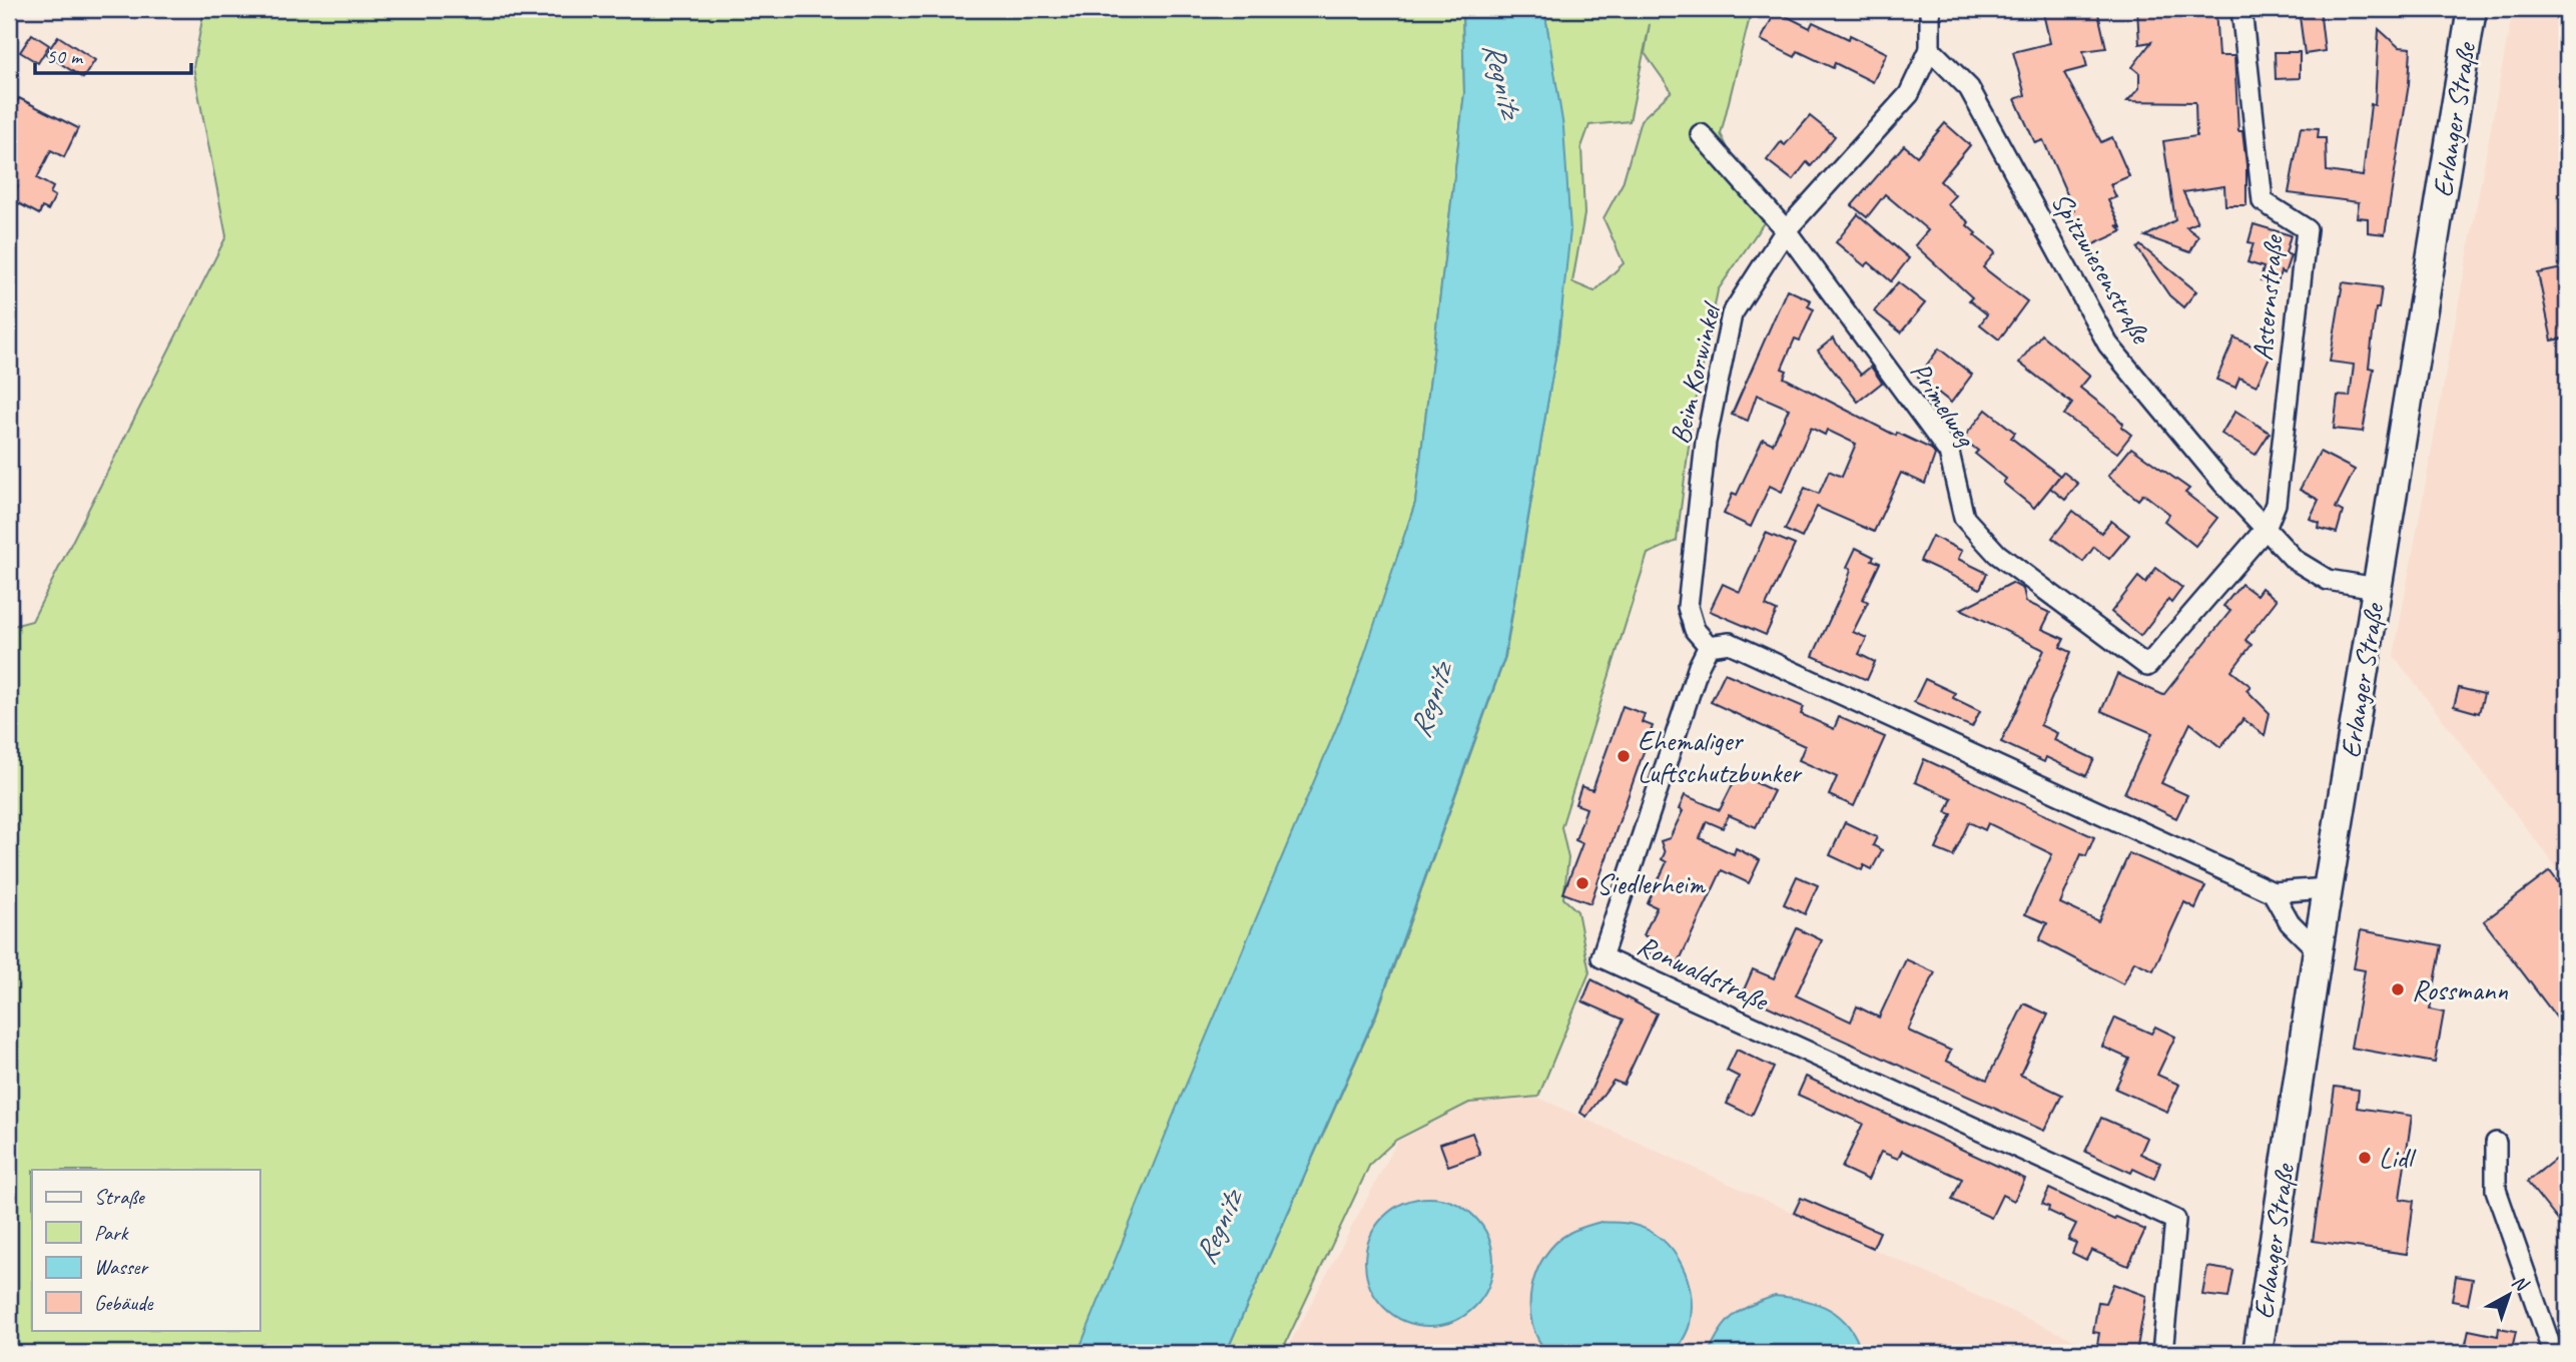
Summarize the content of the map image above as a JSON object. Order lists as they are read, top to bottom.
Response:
{
  "streets": {
    "main road": ["Erlanger Straße"],
    "street": [
      "Spitzwiesenstraße",
      "Asternstraße",
      "Beim Korwinkel",
      "Primelweg",
      "Ronwaldstraße"
    ]
  },
  "crossings": [
    ["Erlanger Straße", "Spitzwiesenstraße"],
    ["Spitzwiesenstraße", "Asternstraße"],
    ["Spitzwiesenstraße", "Beim Korwinkel"],
    ["Spitzwiesenstraße", "Primelweg"],
    ["Asternstraße", "Primelweg"],
    ["Beim Korwinkel", "Primelweg"],
    ["Beim Korwinkel", "Ronwaldstraße"]
  ],
  "water": ["Regnitz"],
  "places": [
    "Ehemaliger Luftschutzbunker",
    "Siedlerheim",
    "Rossmann",
    "Lidl"
  ],
  "legend": [
    "Straße",
    "Park",
    "Wasser",
    "Gebäude"
  ],
  "scale_bar": "50 m",
  "north": "top right"
}
